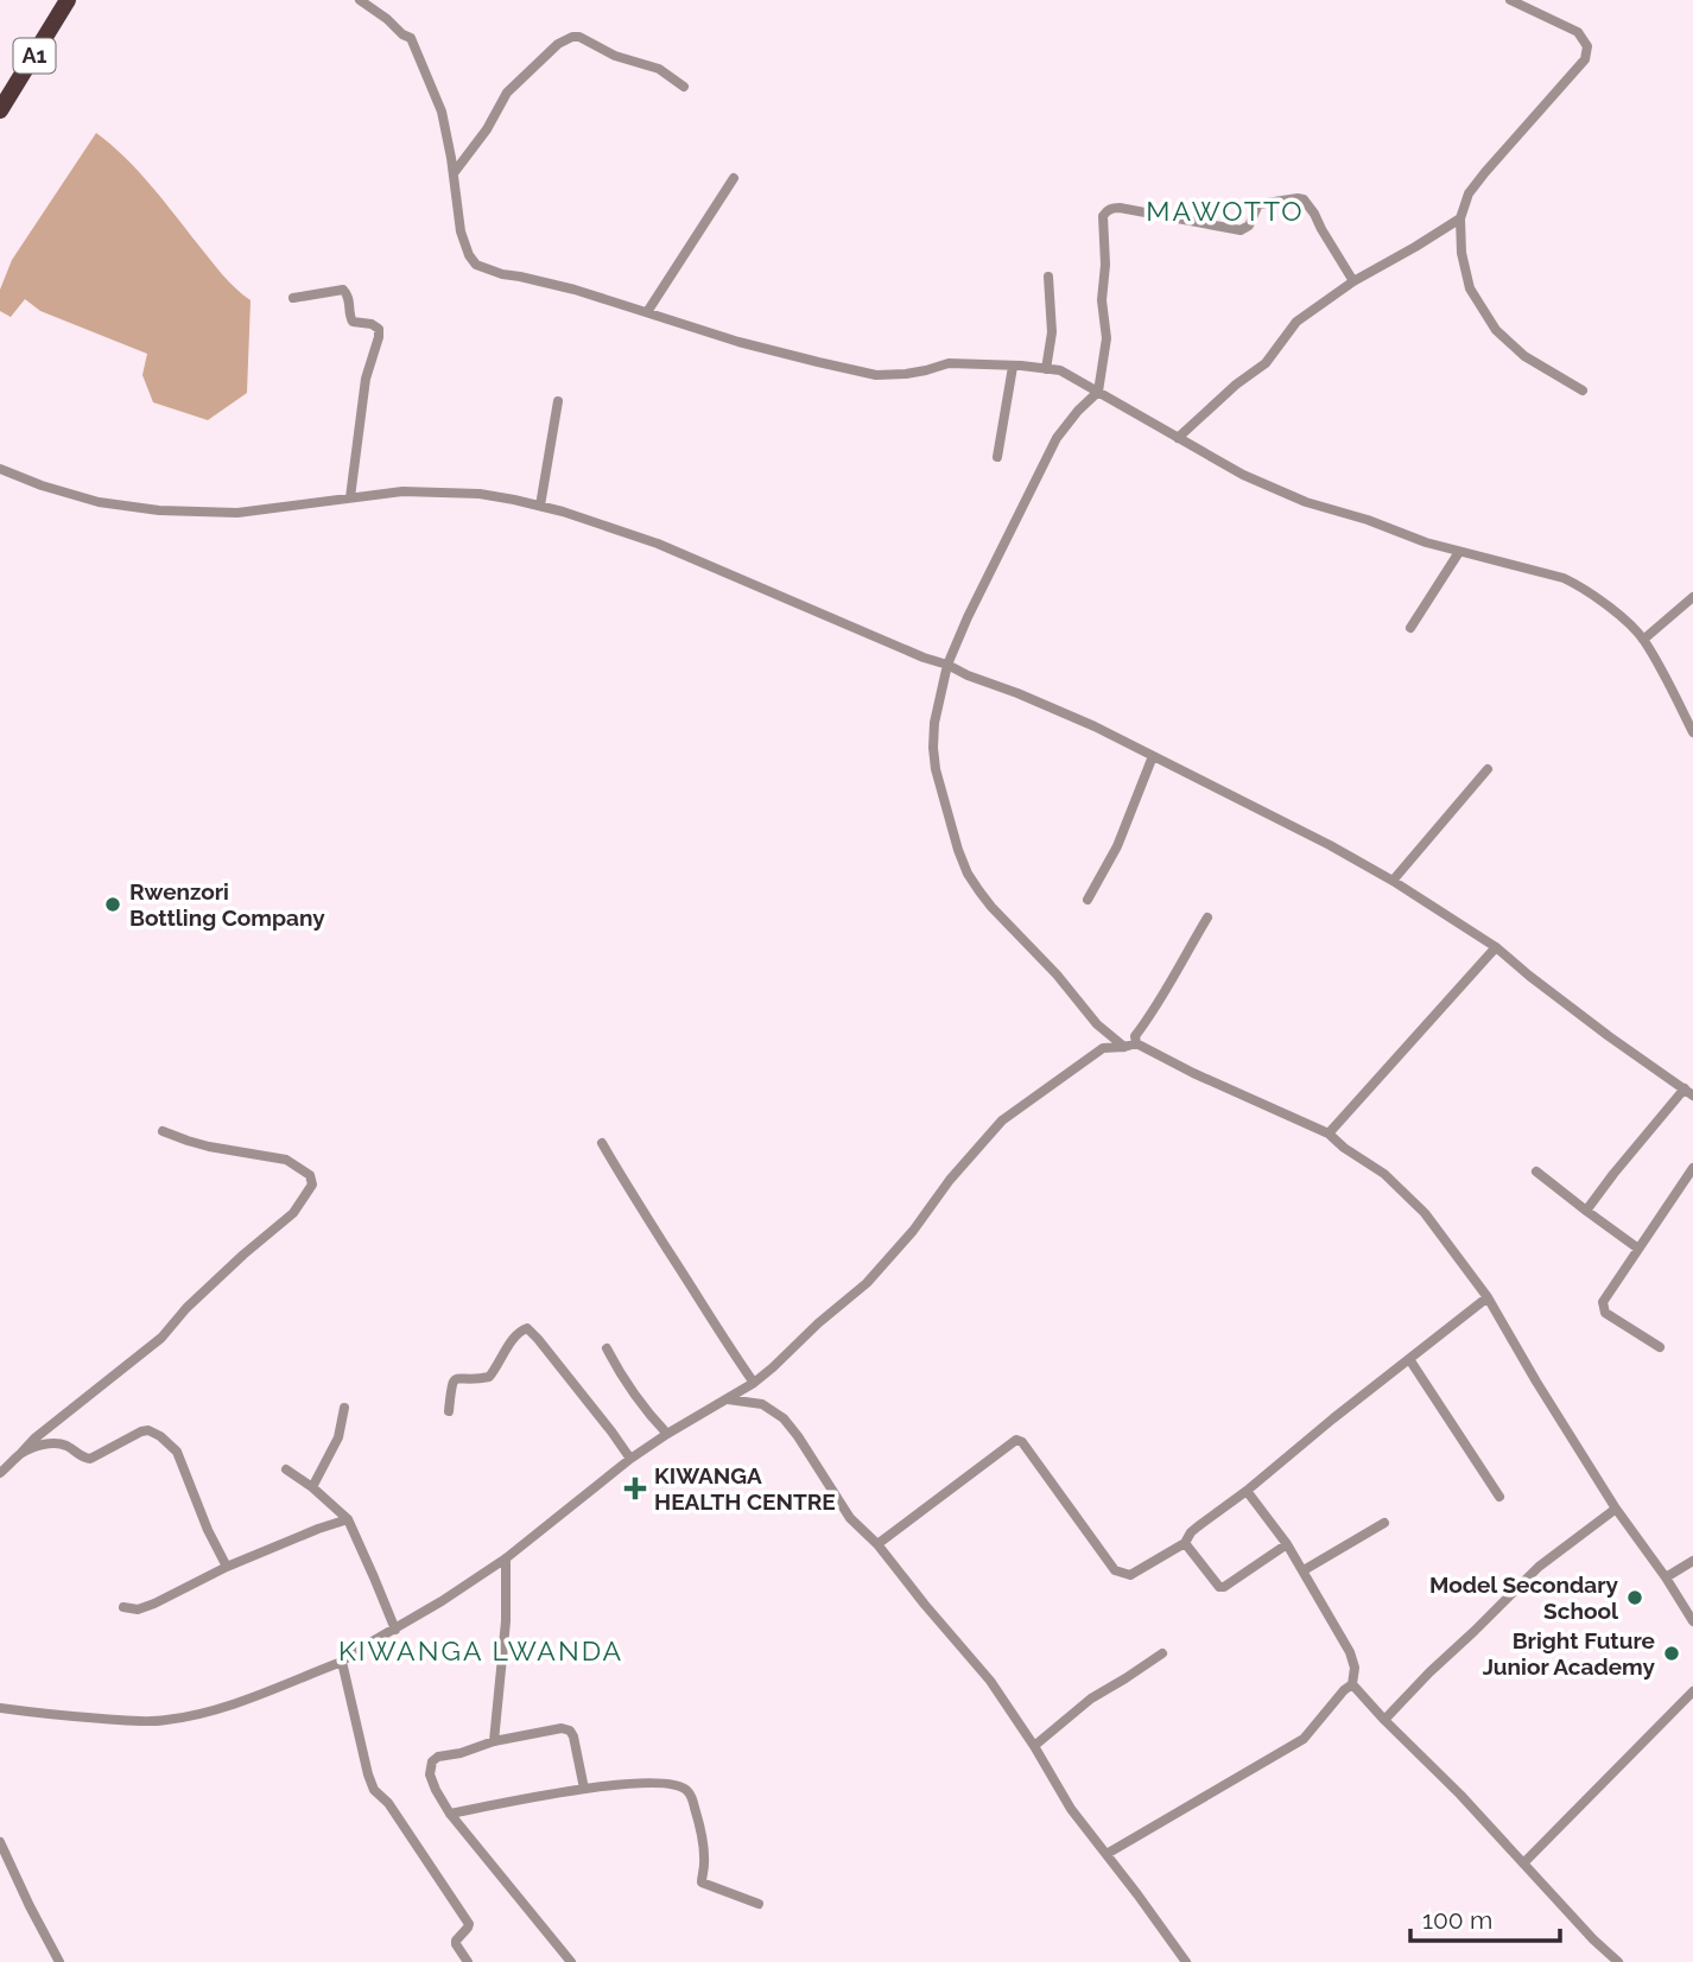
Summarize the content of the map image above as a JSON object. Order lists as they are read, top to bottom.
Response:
{
  "streets": {
    "highway": ["A1"]
  },
  "districts": ["MAWOTTO", "KIWANGA LWANDA"],
  "places": {
    "other": ["Rwenzori Bottling Company", "Model Secondary School", "Bright Future Junior Academy"],
    "health": ["KIWANGA HEALTH CENTRE"]
  },
  "scale_bar": "100 m"
}
